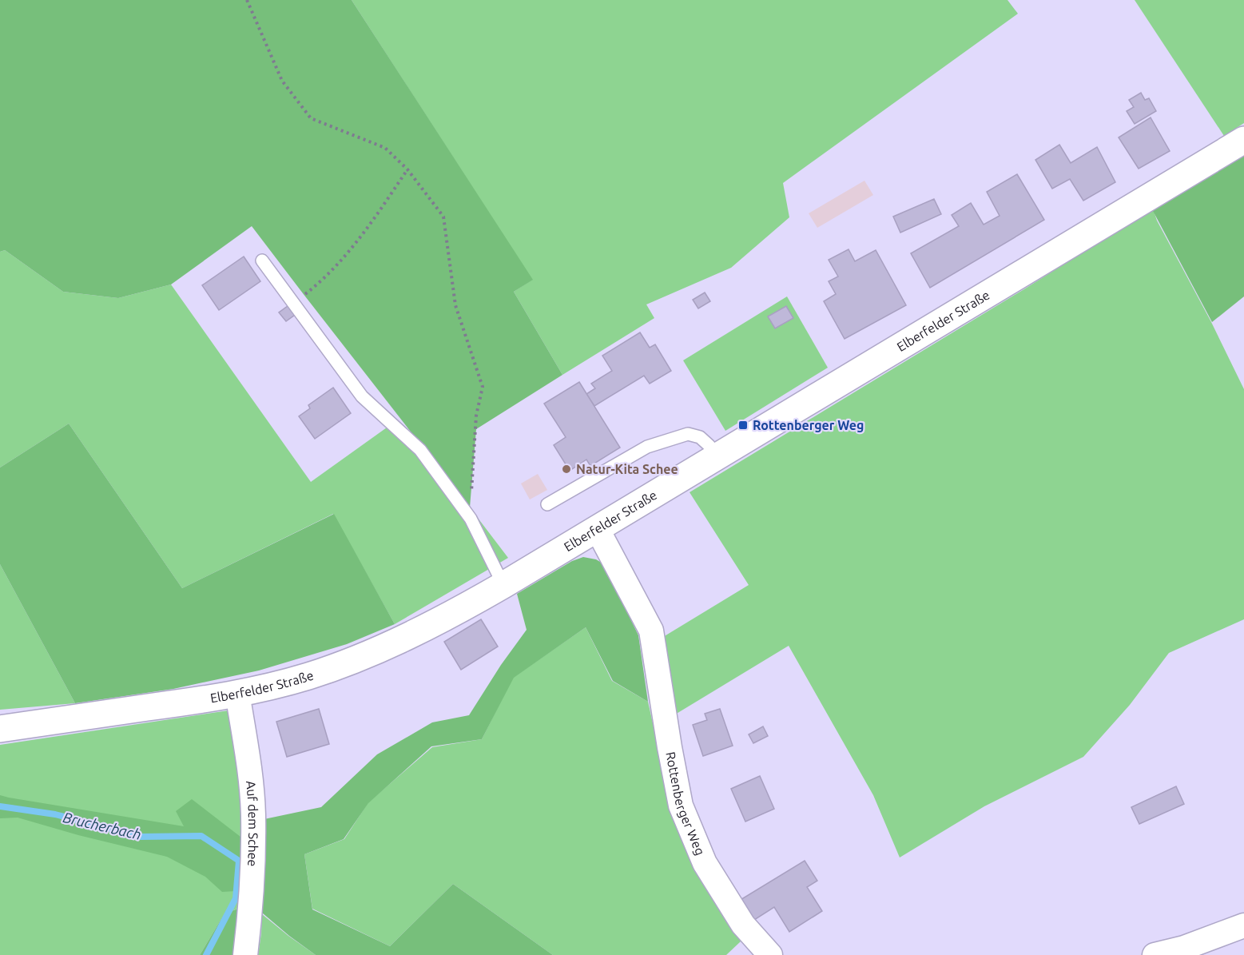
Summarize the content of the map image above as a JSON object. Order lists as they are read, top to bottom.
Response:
{
  "streets": {
    "main road": ["Elberfelder Straße"],
    "street": ["Rottenberger Weg", "Auf dem Schee"]
  },
  "crossings": [
    ["Elberfelder Straße", "Rottenberger Weg"],
    ["Elberfelder Straße", "Auf dem Schee"]
  ],
  "water": ["Brucherbach"],
  "places": {
    "transit": ["Rottenberger Weg"],
    "other": ["Natur-Kita Schee"]
  }
}
